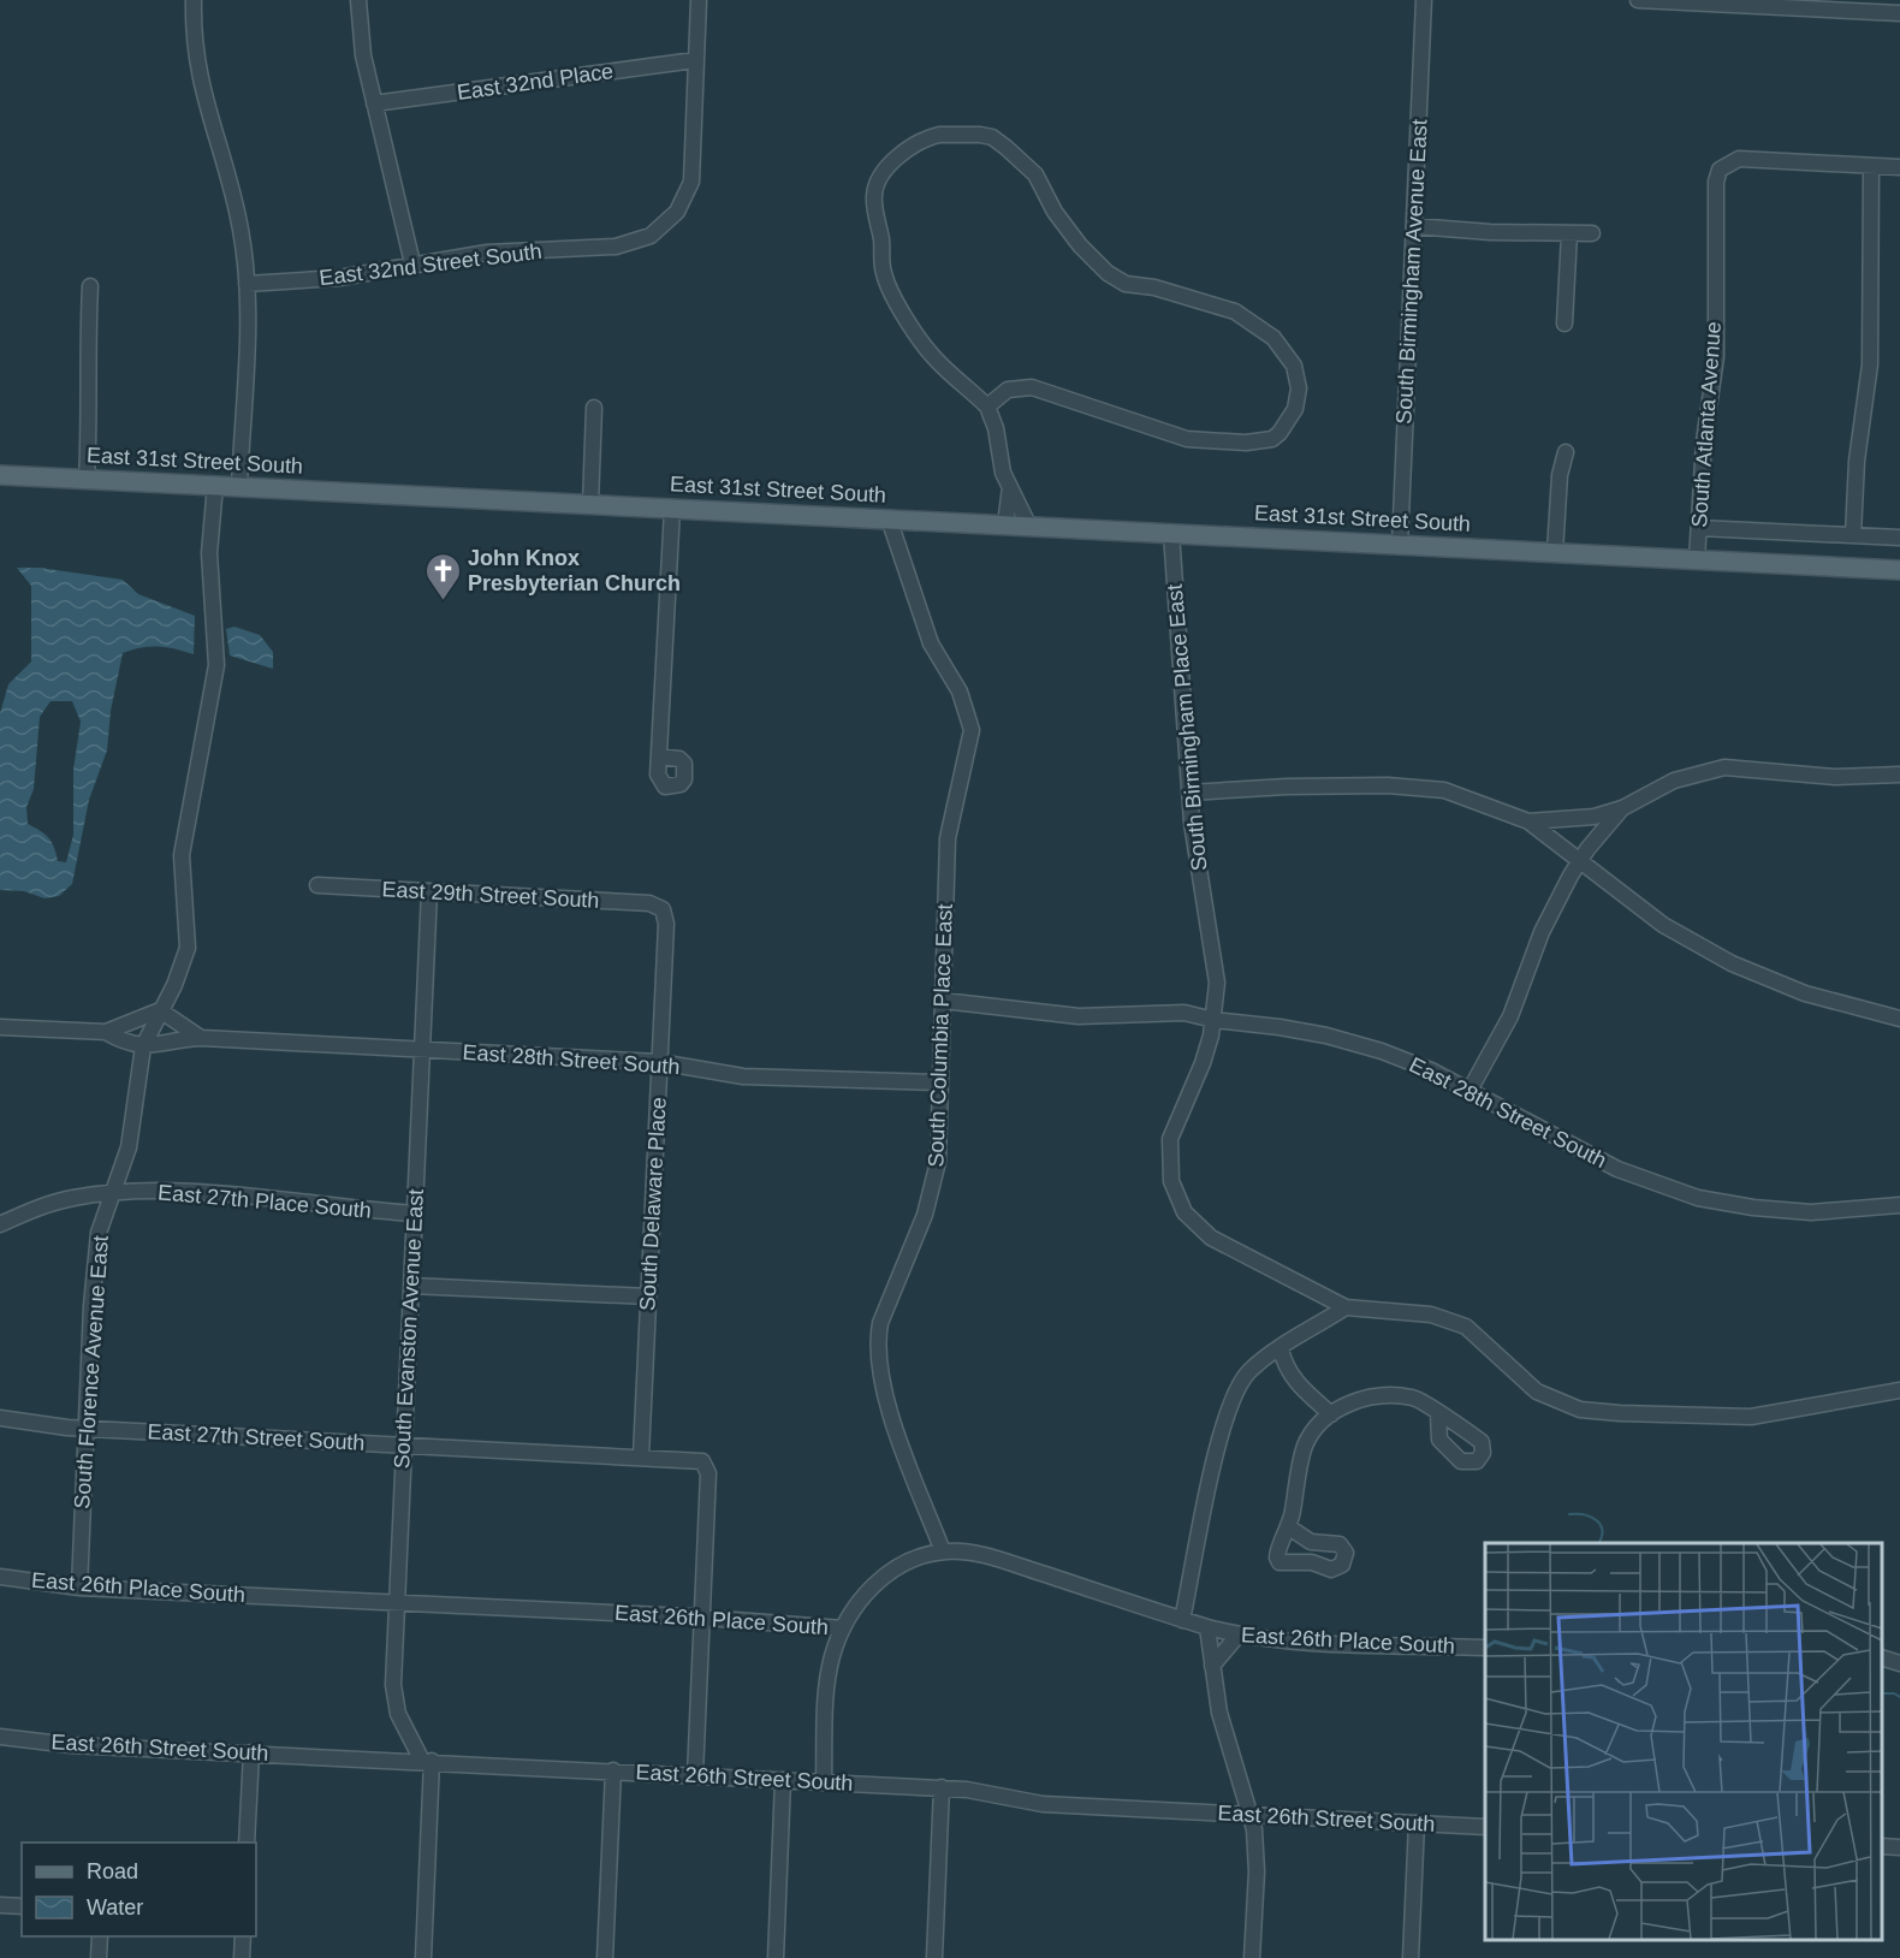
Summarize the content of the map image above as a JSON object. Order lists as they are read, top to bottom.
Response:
{
  "streets": {
    "main road": ["East 31st Street South"],
    "street": [
      "East 32nd Place",
      "East 32nd Street South",
      "South Birmingham Avenue East",
      "South Atlanta Avenue",
      "South Birmingham Place East",
      "East 29th Street South",
      "South Columbia Place East",
      "East 28th Street South",
      "East 27th Place South",
      "South Delaware Place",
      "South Evanston Avenue East",
      "South Florence Avenue East",
      "East 27th Street South",
      "East 26th Place South",
      "East 26th Street South"
    ]
  },
  "crossings": [
    ["East 32nd Place", "East 32nd Street South"],
    ["South Birmingham Avenue East", "East 31st Street South"],
    ["South Atlanta Avenue", "East 31st Street South"],
    ["East 31st Street South", "South Birmingham Place East"],
    ["East 31st Street South", "South Columbia Place East"],
    ["East 31st Street South", "South Florence Avenue East"],
    ["South Birmingham Place East", "East 28th Street South"],
    ["East 29th Street South", "South Delaware Place"],
    ["East 29th Street South", "South Evanston Avenue East"],
    ["South Columbia Place East", "East 28th Street South"],
    ["South Columbia Place East", "East 26th Place South"],
    ["East 28th Street South", "South Delaware Place"],
    ["East 28th Street South", "South Evanston Avenue East"],
    ["East 28th Street South", "South Florence Avenue East"],
    ["East 27th Place South", "South Evanston Avenue East"],
    ["East 27th Place South", "South Florence Avenue East"],
    ["South Delaware Place", "East 27th Street South"],
    ["South Evanston Avenue East", "East 27th Street South"],
    ["South Evanston Avenue East", "East 26th Place South"],
    ["South Evanston Avenue East", "East 26th Street South"],
    ["South Florence Avenue East", "East 27th Street South"],
    ["South Florence Avenue East", "East 26th Place South"],
    ["East 27th Street South", "East 26th Place South"]
  ],
  "places": {
    "church": ["John Knox Presbyterian Church"]
  },
  "legend": ["Road", "Water"]
}
